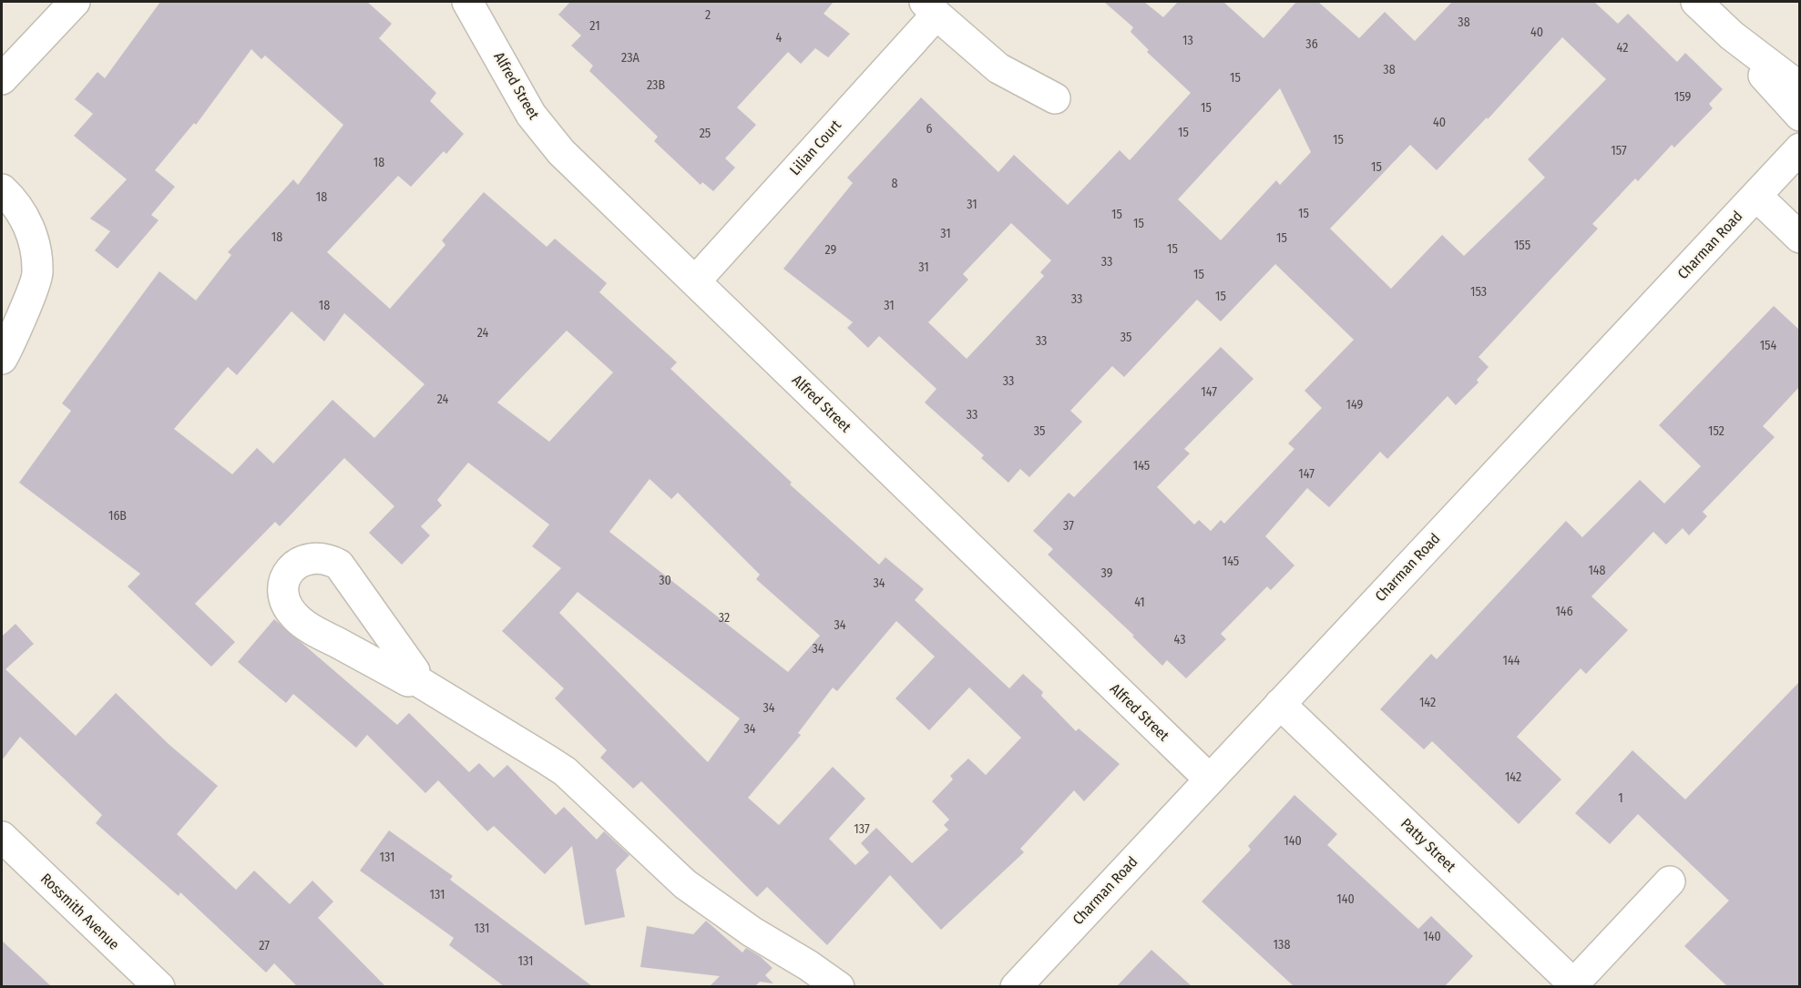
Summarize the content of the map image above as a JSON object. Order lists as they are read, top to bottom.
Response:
{
  "streets": {
    "street": [
      "Alfred Street",
      "Lilian Court",
      "Charman Road",
      "Patty Street",
      "Rossmith Avenue"
    ]
  },
  "crossings": [
    ["Alfred Street", "Lilian Court"],
    ["Alfred Street", "Charman Road"],
    ["Charman Road", "Patty Street"]
  ],
  "house_numbers": [
    "2",
    "38",
    "21",
    "40",
    "4",
    "13",
    "36",
    "42",
    "23A",
    "38",
    "15",
    "23B",
    "159",
    "15",
    "40",
    "6",
    "15",
    "25",
    "15",
    "157",
    "18",
    "15",
    "8",
    "18",
    "31",
    "15",
    "15",
    "15",
    "31",
    "18",
    "15",
    "155",
    "15",
    "29",
    "33",
    "31",
    "15",
    "153",
    "15",
    "33",
    "18",
    "31",
    "24",
    "35",
    "33",
    "154",
    "33",
    "147",
    "24",
    "149",
    "33",
    "35",
    "152",
    "145",
    "147",
    "16B",
    "37",
    "145",
    "148",
    "39",
    "30",
    "34",
    "41",
    "146",
    "32",
    "34",
    "43",
    "34",
    "144",
    "142",
    "34",
    "34",
    "142",
    "1",
    "137",
    "140",
    "131",
    "131",
    "140",
    "131",
    "140",
    "138",
    "27",
    "131"
  ]
}
